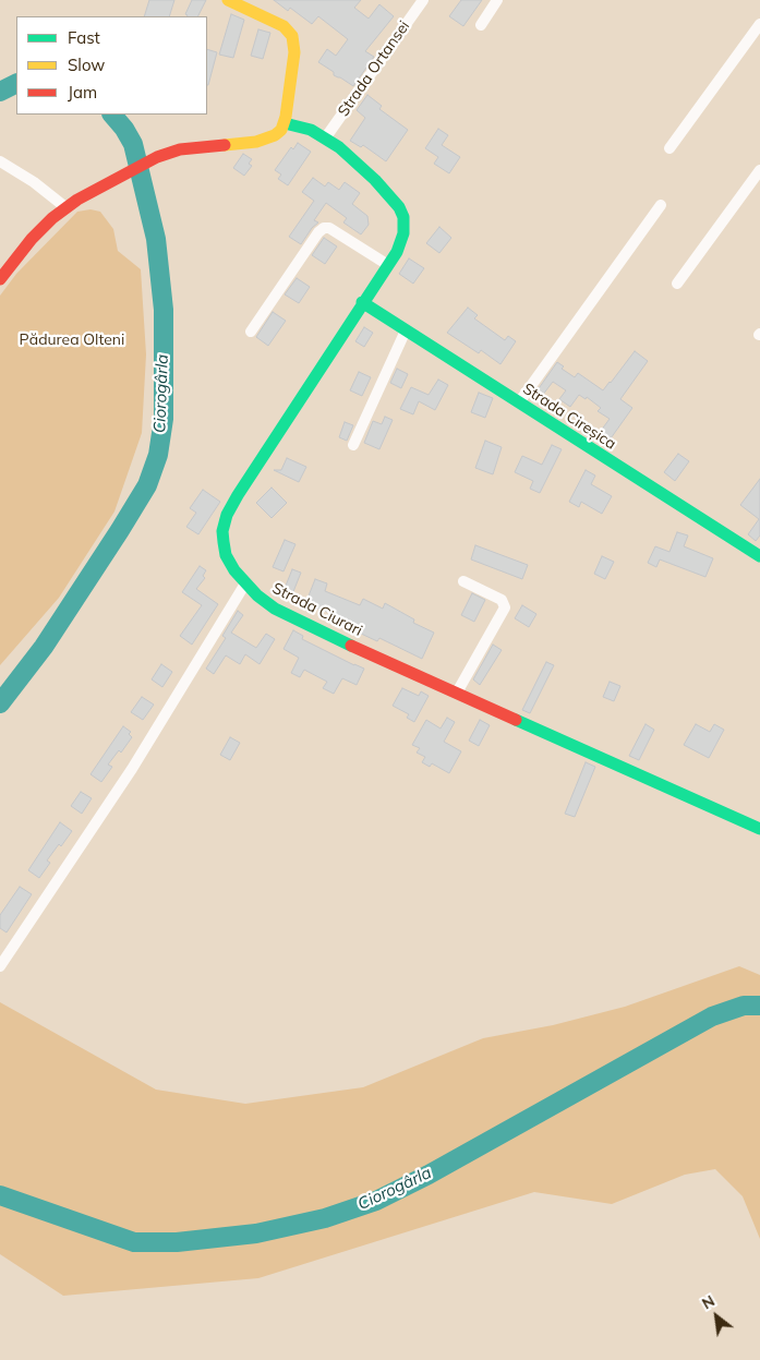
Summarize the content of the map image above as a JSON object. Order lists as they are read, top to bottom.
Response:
{
  "streets": {
    "street": ["Strada Ortansei", "Strada Cireșica", "Strada Ciurari"]
  },
  "crossings": [
    ["Strada Ortansei", "Strada Ciurari"],
    ["Strada Cireșica", "Strada Ciurari"]
  ],
  "water": ["Ciorogârla"],
  "parks": ["Pădurea Olteni"],
  "legend": ["Fast", "Slow", "Jam"],
  "north": "top left"
}
